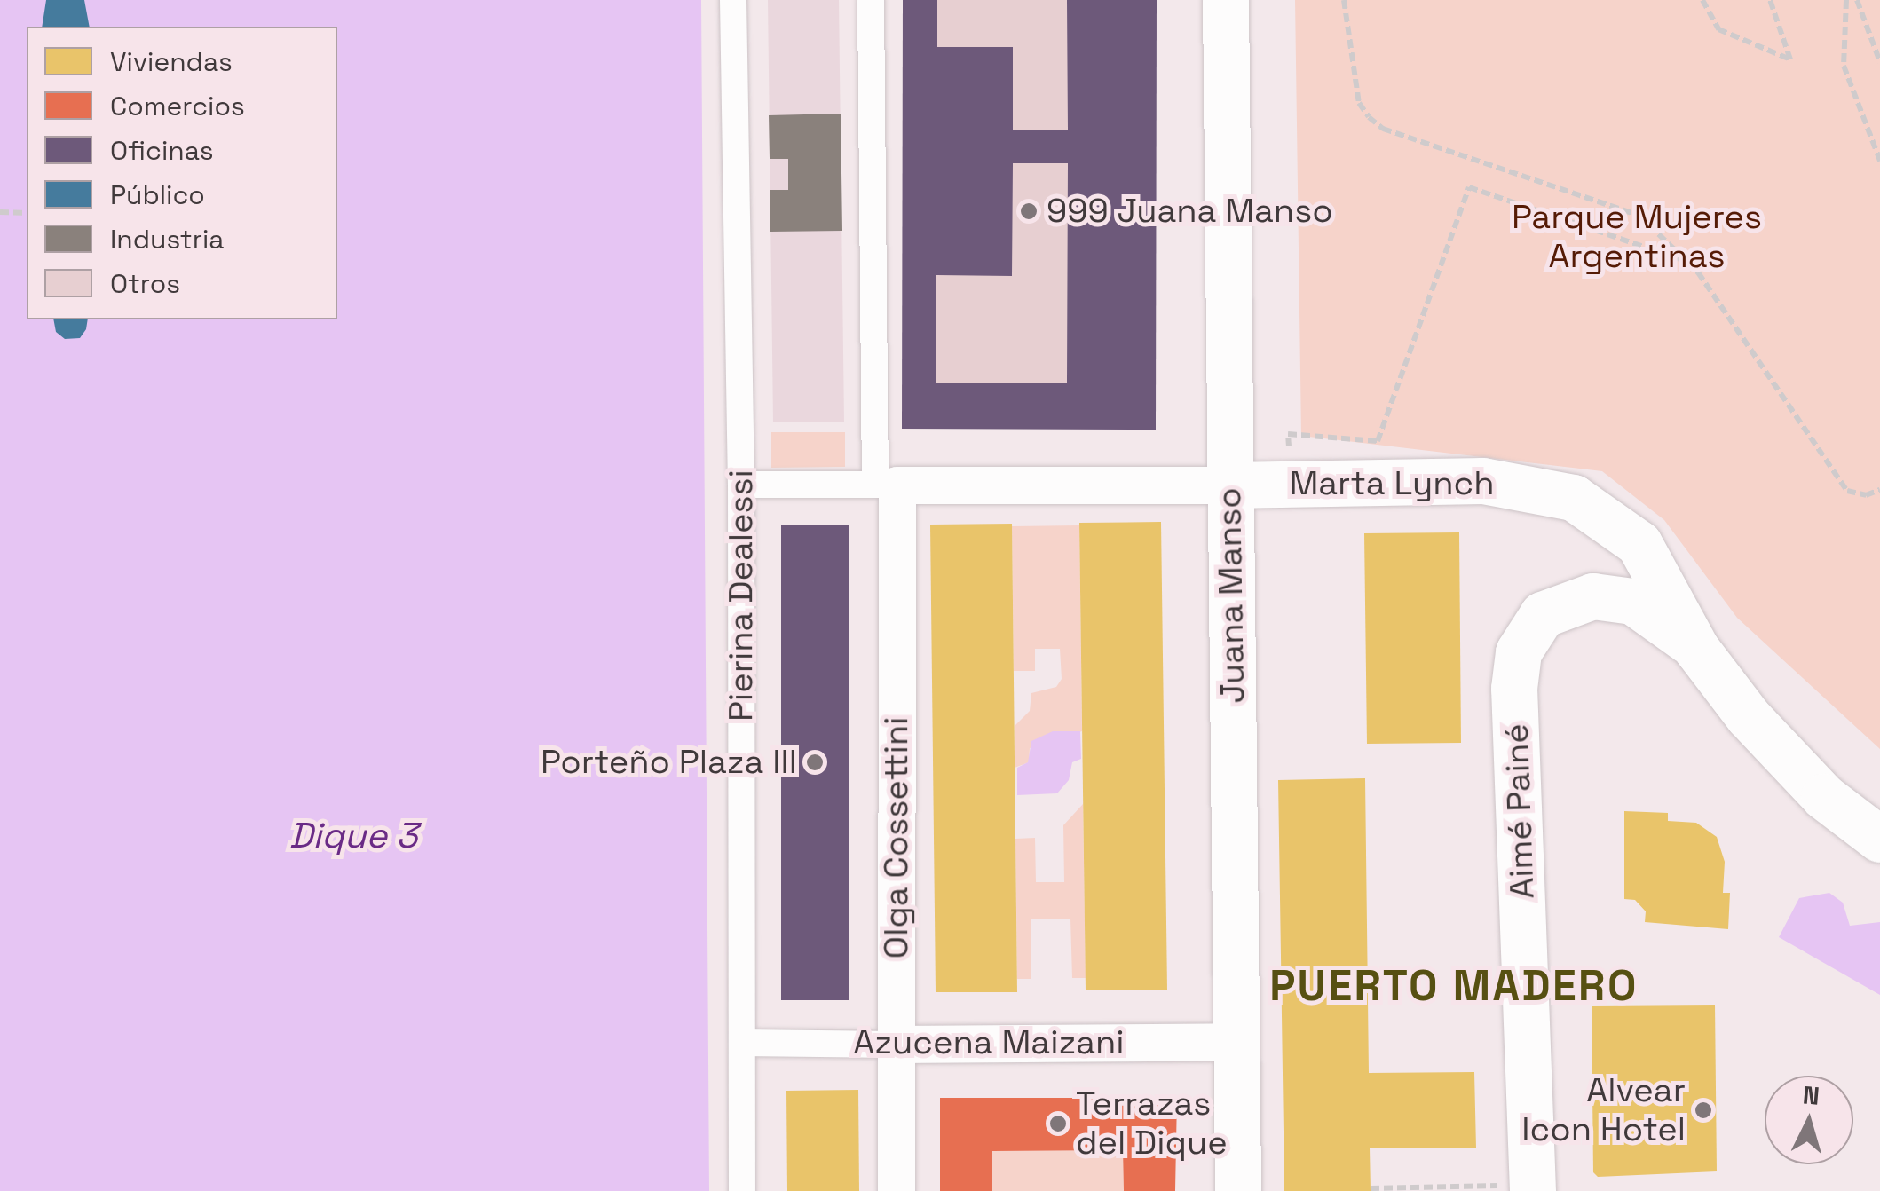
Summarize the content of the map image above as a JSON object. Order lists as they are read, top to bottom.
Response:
{
  "streets": {
    "street": [
      "Marta Lynch",
      "Pierina Dealessi",
      "Juana Manso",
      "Aimé Painé",
      "Olga Cossettini",
      "Azucena Maizani"
    ]
  },
  "crossings": [
    ["Marta Lynch", "Pierina Dealessi"],
    ["Marta Lynch", "Juana Manso"],
    ["Marta Lynch", "Aimé Painé"],
    ["Marta Lynch", "Olga Cossettini"],
    ["Pierina Dealessi", "Azucena Maizani"],
    ["Juana Manso", "Azucena Maizani"],
    ["Olga Cossettini", "Azucena Maizani"]
  ],
  "districts": ["PUERTO MADERO"],
  "water": ["Dique 3"],
  "parks": ["Parque Mujeres Argentinas"],
  "places": [
    "999 Juana Manso",
    "Porteño Plaza III",
    "Alvear Icon Hotel",
    "Terrazas del Dique"
  ],
  "legend": [
    "Viviendas",
    "Comercios",
    "Oficinas",
    "Público",
    "Industria",
    "Otros"
  ],
  "north": "top"
}
